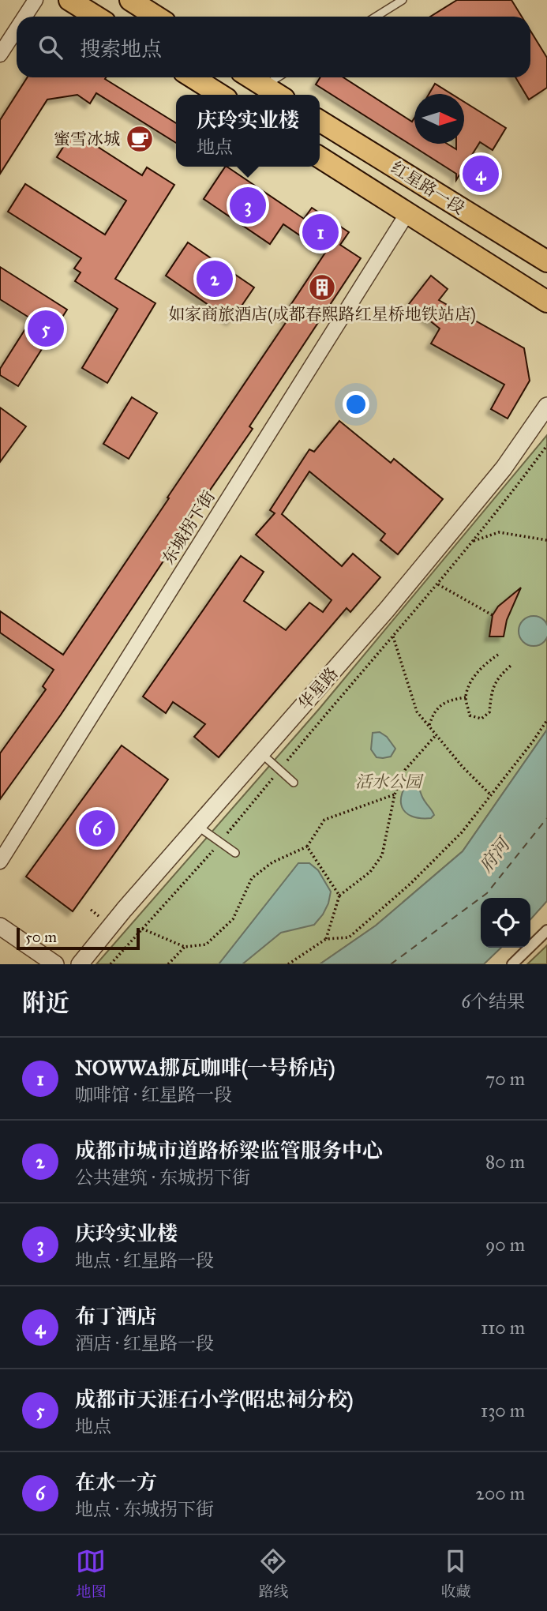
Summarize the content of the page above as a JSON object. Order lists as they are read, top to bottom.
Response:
{
  "streets": {
    "main road": ["红星路一段"],
    "street": ["东城拐下街", "华星路"]
  },
  "crossings": [
    ["红星路一段", "东城拐下街"]
  ],
  "water": ["府河"],
  "parks": ["活水公园"],
  "places": {
    "cafe": ["蜜雪冰城"],
    "building": ["如家商旅酒店(成都春熙路红星桥地铁站店)"]
  },
  "scale_bar": "50 m",
  "north": "right",
  "page": {
    "search": "搜索地点",
    "popup": ["庆玲实业楼", "地点"],
    "pins": [
      "4",
      "3",
      "1",
      "2",
      "5",
      "6"
    ],
    "scale": "50 m",
    "heading": ["附近", "6个结果"],
    "list": [
      {
        "mark": "1",
        "name": "NOWWA挪瓦咖啡(一号桥店)",
        "note": "咖啡馆 · 红星路一段",
        "value": "70 m"
      },
      {
        "mark": "2",
        "name": "成都市城市道路桥梁监管服务中心",
        "note": "公共建筑 · 东城拐下街",
        "value": "80 m"
      },
      {
        "mark": "3",
        "name": "庆玲实业楼",
        "note": "地点 · 红星路一段",
        "value": "90 m"
      },
      {
        "mark": "4",
        "name": "布丁酒店",
        "note": "酒店 · 红星路一段",
        "value": "110 m"
      },
      {
        "mark": "5",
        "name": "成都市天涯石小学(昭忠祠分校)",
        "note": "地点",
        "value": "130 m"
      },
      {
        "mark": "6",
        "name": "在水一方",
        "note": "地点 · 东城拐下街",
        "value": "200 m"
      }
    ],
    "nav": ["地图", "路线", "收藏"]
  }
}
